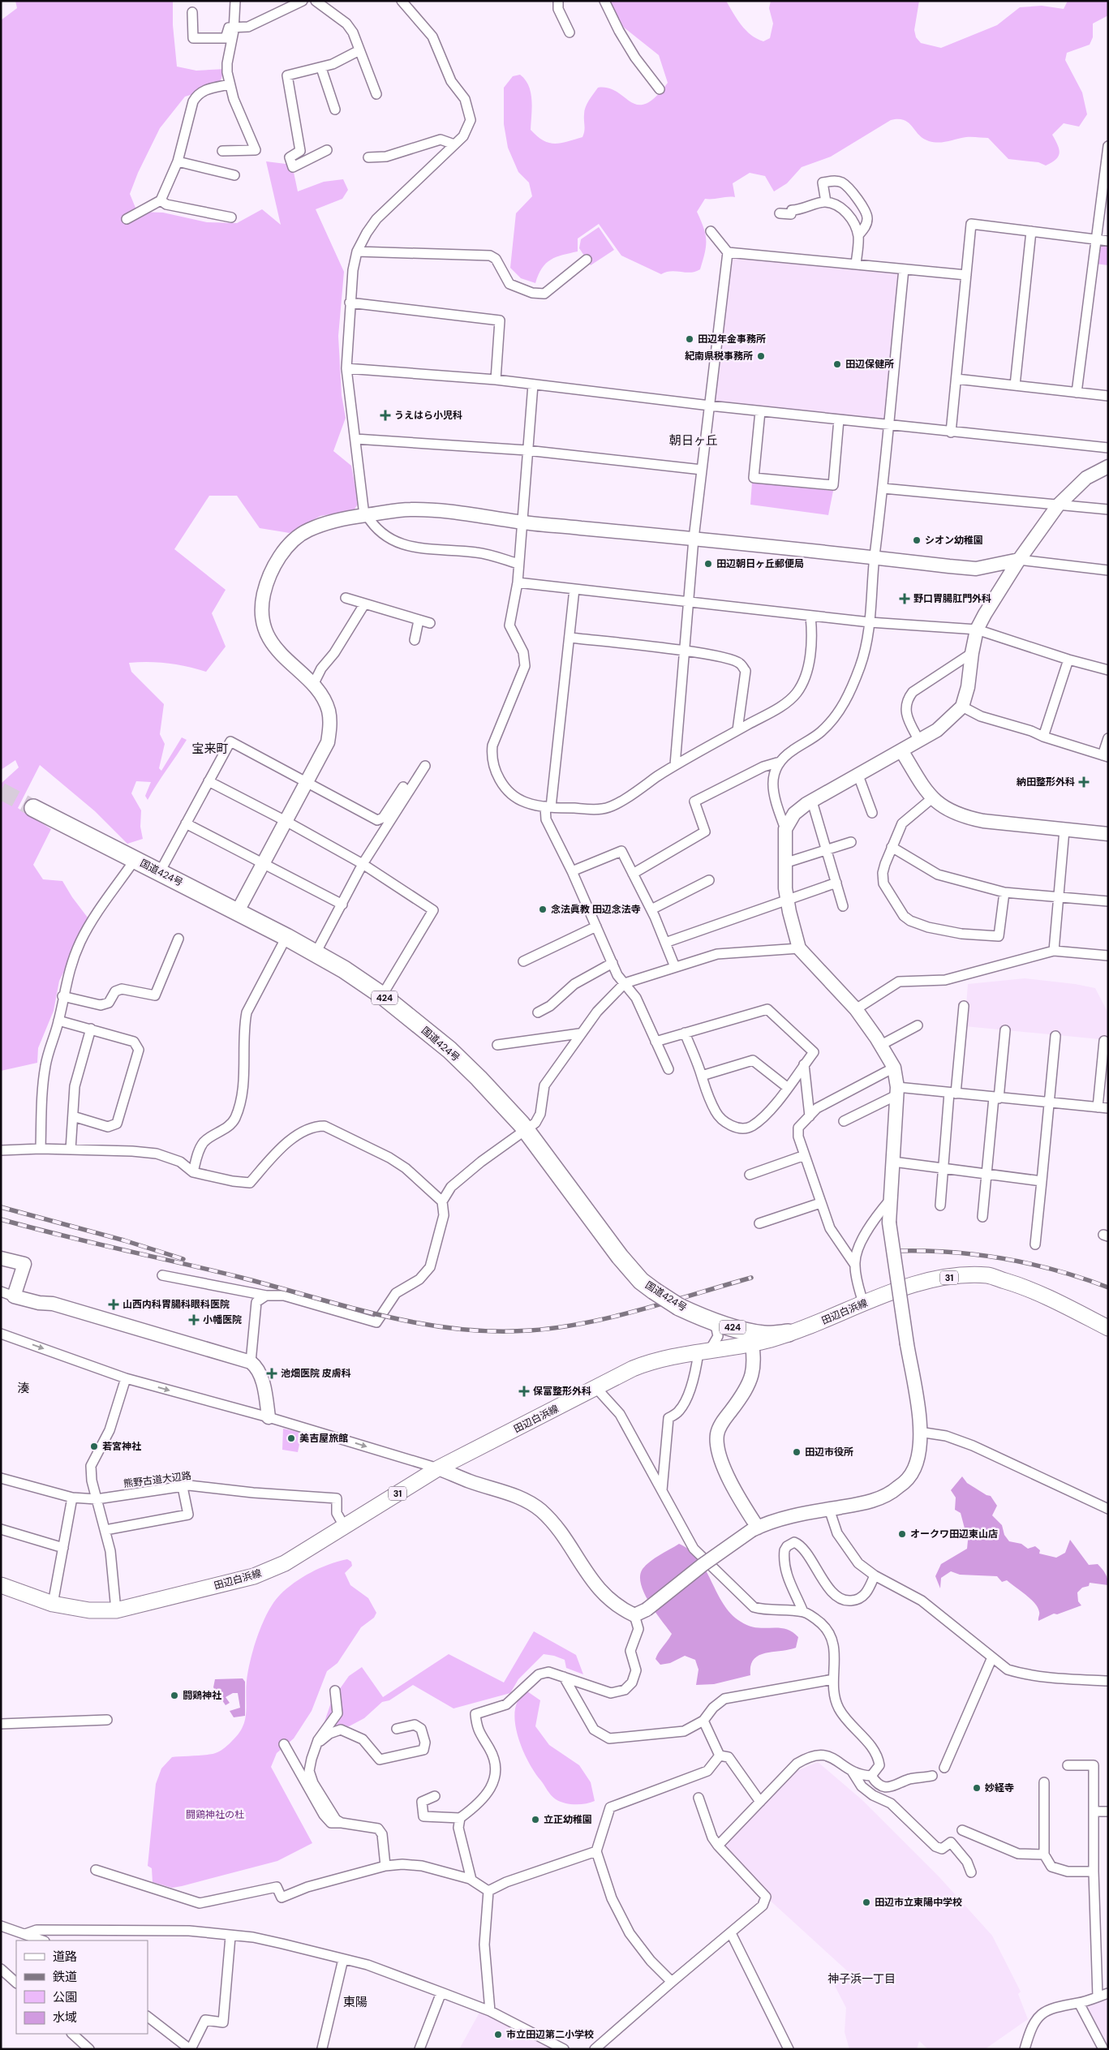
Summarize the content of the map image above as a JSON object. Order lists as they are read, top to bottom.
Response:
{
  "streets": {
    "highway": ["国道424号", "424"],
    "main road": ["31", "田辺白浜線"],
    "street": ["熊野古道大辺路"]
  },
  "crossings": [
    ["国道424号", "田辺白浜線"],
    ["田辺白浜線", "熊野古道大辺路"]
  ],
  "districts": [
    "朝日ヶ丘",
    "宝来町",
    "湊",
    "神子浜一丁目",
    "東陽"
  ],
  "parks": ["闘鶏神社の杜"],
  "places": {
    "other": [
      "田辺年金事務所",
      "紀南県税事務所",
      "田辺保健所",
      "シオン幼稚園",
      "田辺朝日ヶ丘郵便局",
      "念法眞教 田辺念法寺",
      "美吉屋旅館",
      "若宮神社",
      "田辺市役所",
      "オークワ田辺東山店",
      "闘鶏神社",
      "妙経寺",
      "立正幼稚園",
      "田辺市立東陽中学校",
      "市立田辺第二小学校"
    ],
    "health": [
      "うえはら小児科",
      "野口胃腸肛門外科",
      "納田整形外科",
      "山西内科胃腸科眼科医院",
      "小幡医院",
      "池畑医院 皮膚科",
      "保富整形外科"
    ]
  },
  "legend": [
    "道路",
    "鉄道",
    "公園",
    "水域"
  ]
}
